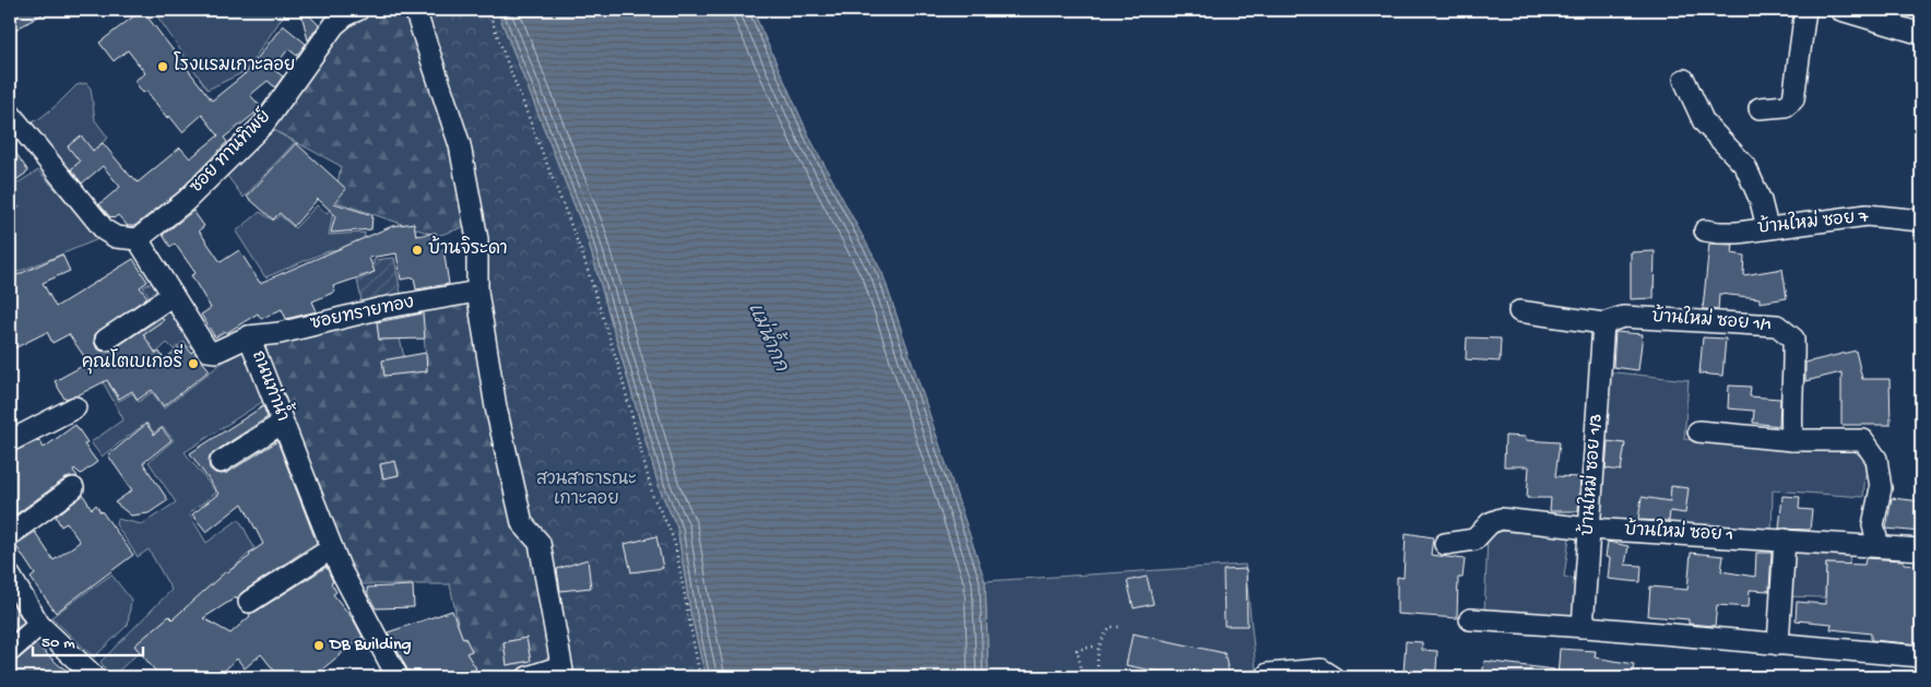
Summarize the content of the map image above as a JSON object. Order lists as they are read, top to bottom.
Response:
{
  "streets": {
    "street": [
      "ซอย ทานทิพย์",
      "บ้านใหม่ ซอย 7",
      "ซอยทรายทอง",
      "บ้านใหม่ ซอย 1/1",
      "ถนนท่าน้ำ",
      "บ้านใหม่ ซอย 1/3",
      "บ้านใหม่ ซอย 1"
    ]
  },
  "crossings": [
    ["ซอย ทานทิพย์", "ถนนท่าน้ำ"],
    ["ซอยทรายทอง", "ถนนท่าน้ำ"],
    ["บ้านใหม่ ซอย 1/1", "บ้านใหม่ ซอย 1/3"],
    ["บ้านใหม่ ซอย 1/3", "บ้านใหม่ ซอย 1"]
  ],
  "water": ["แม่น้ำกก"],
  "parks": ["สวนสาธารณะ เกาะลอย"],
  "places": [
    "โรงแรมเกาะลอย",
    "บ้านจิระดา",
    "คุณโตเบเกอรี่",
    "DB Building"
  ],
  "scale_bar": "50 m"
}
